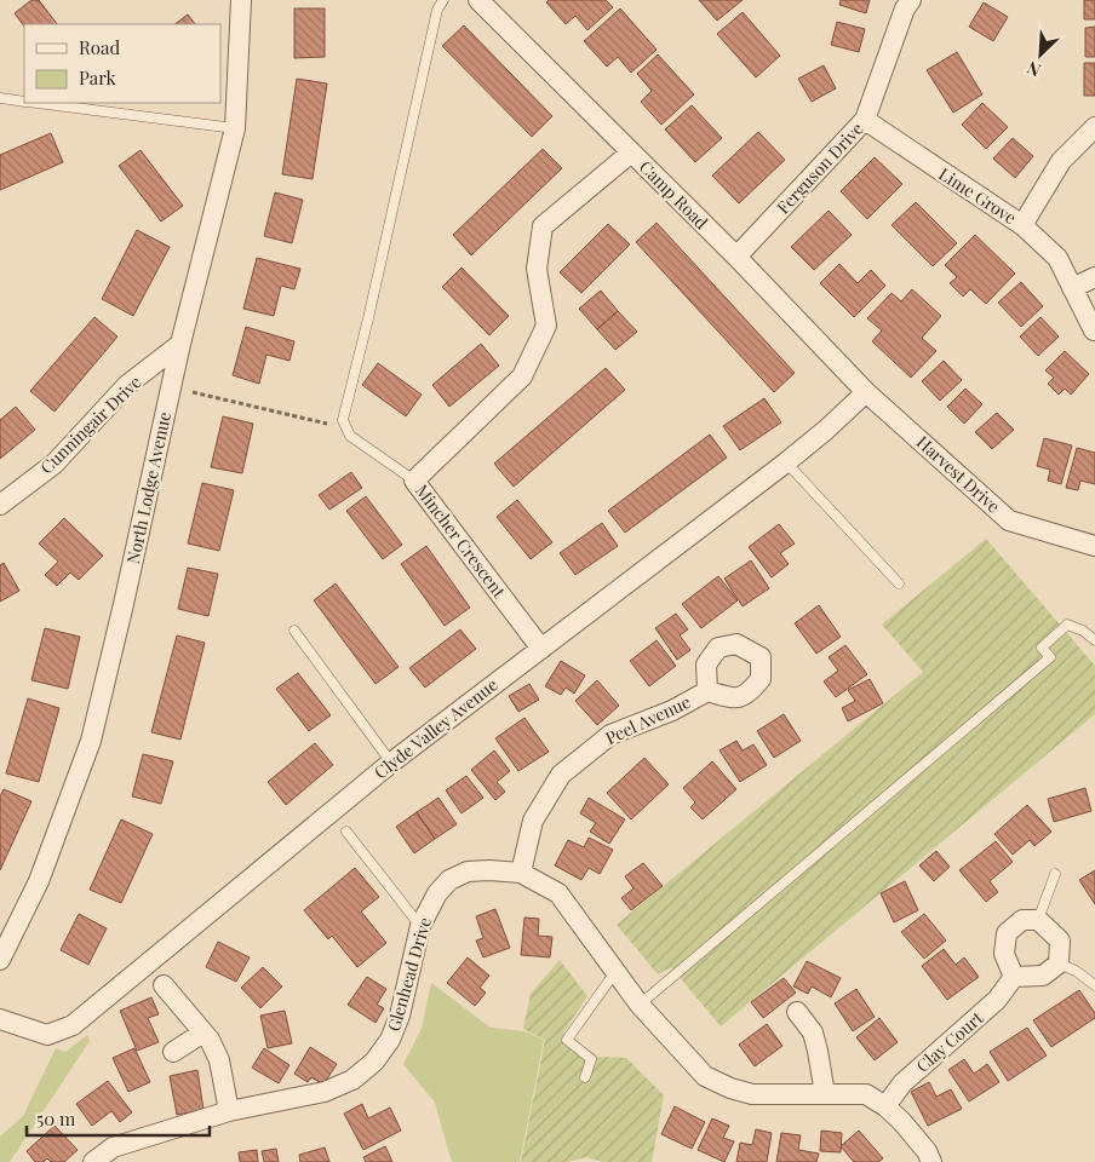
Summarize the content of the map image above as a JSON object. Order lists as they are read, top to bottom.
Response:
{
  "streets": {
    "street": [
      "Ferguson Drive",
      "Camp Road",
      "Lime Grove",
      "Cunningair Drive",
      "Harvest Drive",
      "North Lodge Avenue",
      "Mincher Crescent",
      "Peel Avenue",
      "Clyde Valley Avenue",
      "Glenhead Drive",
      "Clay Court"
    ]
  },
  "crossings": [
    ["Ferguson Drive", "Camp Road"],
    ["Ferguson Drive", "Lime Grove"],
    ["Camp Road", "Harvest Drive"],
    ["Camp Road", "Mincher Crescent"],
    ["Camp Road", "Clyde Valley Avenue"],
    ["Cunningair Drive", "North Lodge Avenue"],
    ["Harvest Drive", "Clyde Valley Avenue"],
    ["Mincher Crescent", "Clyde Valley Avenue"],
    ["Peel Avenue", "Glenhead Drive"],
    ["Glenhead Drive", "Clay Court"]
  ],
  "legend": ["Road", "Park"],
  "scale_bar": "50 m",
  "north": "bottom left"
}
